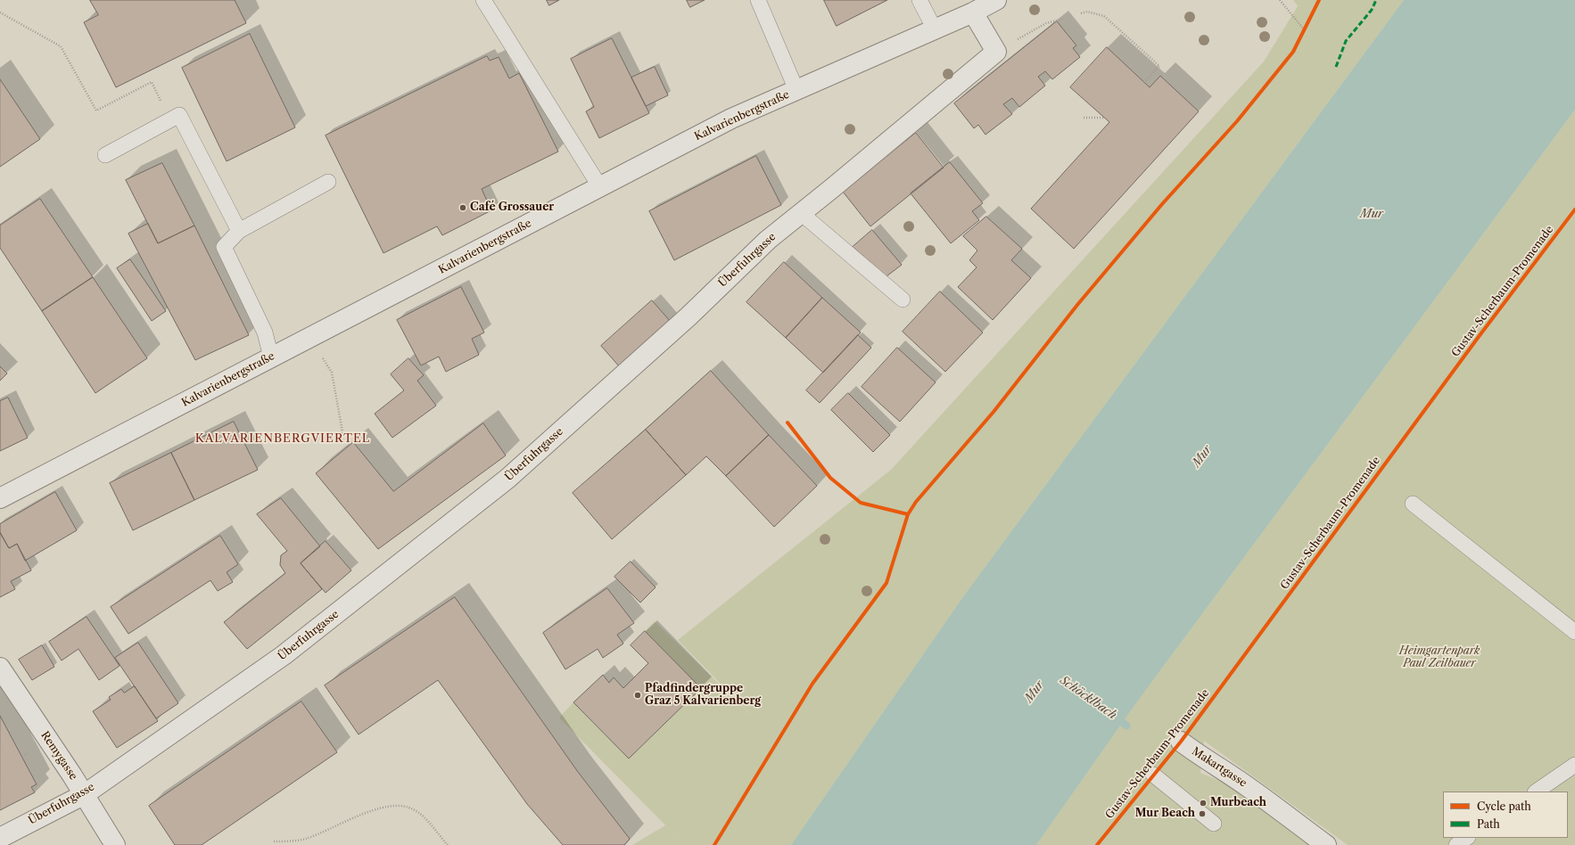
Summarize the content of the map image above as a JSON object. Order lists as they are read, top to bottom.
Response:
{
  "streets": {
    "street": [
      "Kalvarienbergstraße",
      "Überfuhrgasse",
      "Remygasse",
      "Makartgasse"
    ],
    "cycle path": ["Gustav-Scherbaum-Promenade"]
  },
  "crossings": [
    ["Überfuhrgasse", "Remygasse"]
  ],
  "districts": ["KALVARIENBERGVIERTEL"],
  "water": ["Mur", "Schöcklbach"],
  "parks": ["Heimgartenpark Paul Zeilbauer"],
  "places": [
    "Café Grossauer",
    "Pfadfindergruppe Graz 5 Kalvarienberg",
    "Murbeach",
    "Mur Beach"
  ],
  "legend": ["Cycle path", "Path"]
}
